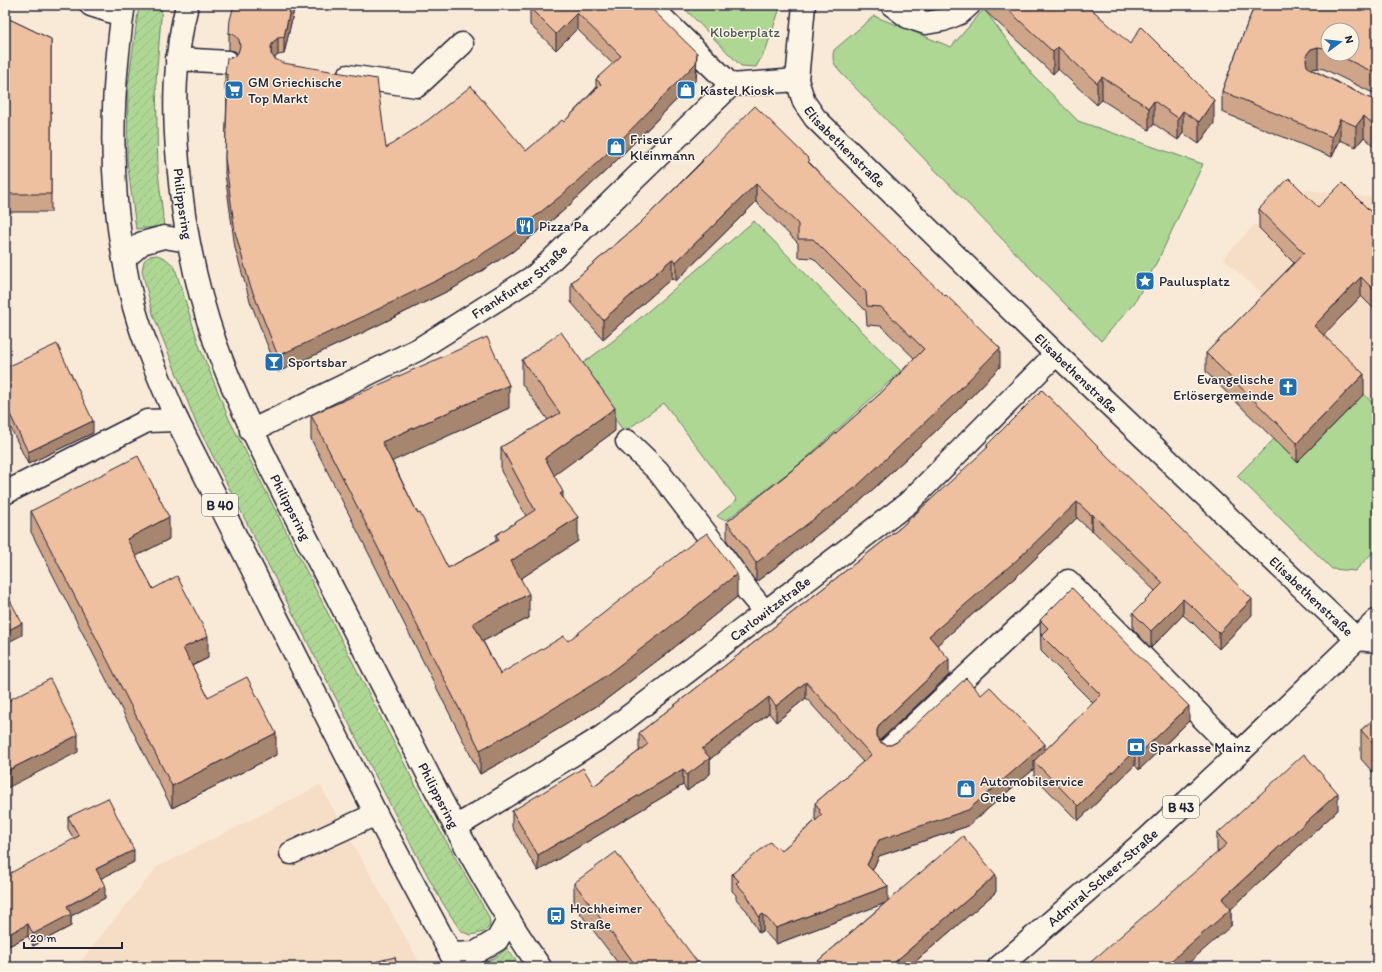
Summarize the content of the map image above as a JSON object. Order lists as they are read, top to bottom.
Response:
{
  "streets": {
    "main road": [
      "Elisabethenstraße",
      "Philippsring",
      "Frankfurter Straße",
      "B 40",
      "Carlowitzstraße",
      "B 43",
      "Admiral-Scheer-Straße"
    ]
  },
  "crossings": [
    ["Elisabethenstraße", "Carlowitzstraße"],
    ["Elisabethenstraße", "Admiral-Scheer-Straße"],
    ["Philippsring", "Frankfurter Straße"],
    ["Philippsring", "Carlowitzstraße"]
  ],
  "parks": ["Kloberplatz"],
  "places": {
    "supermarket": ["GM Griechische Top Markt"],
    "shop": ["Kastel Kiosk", "Friseur Kleinmann", "Automobilservice Grebe"],
    "restaurant": ["Pizza Pa"],
    "place": ["Paulusplatz"],
    "bar": ["Sportsbar"],
    "church": ["Evangelische Erlösergemeinde"],
    "bank": ["Sparkasse Mainz"],
    "bus stop": ["Hochheimer Straße"]
  },
  "scale_bar": "20 m",
  "north": "right"
}
